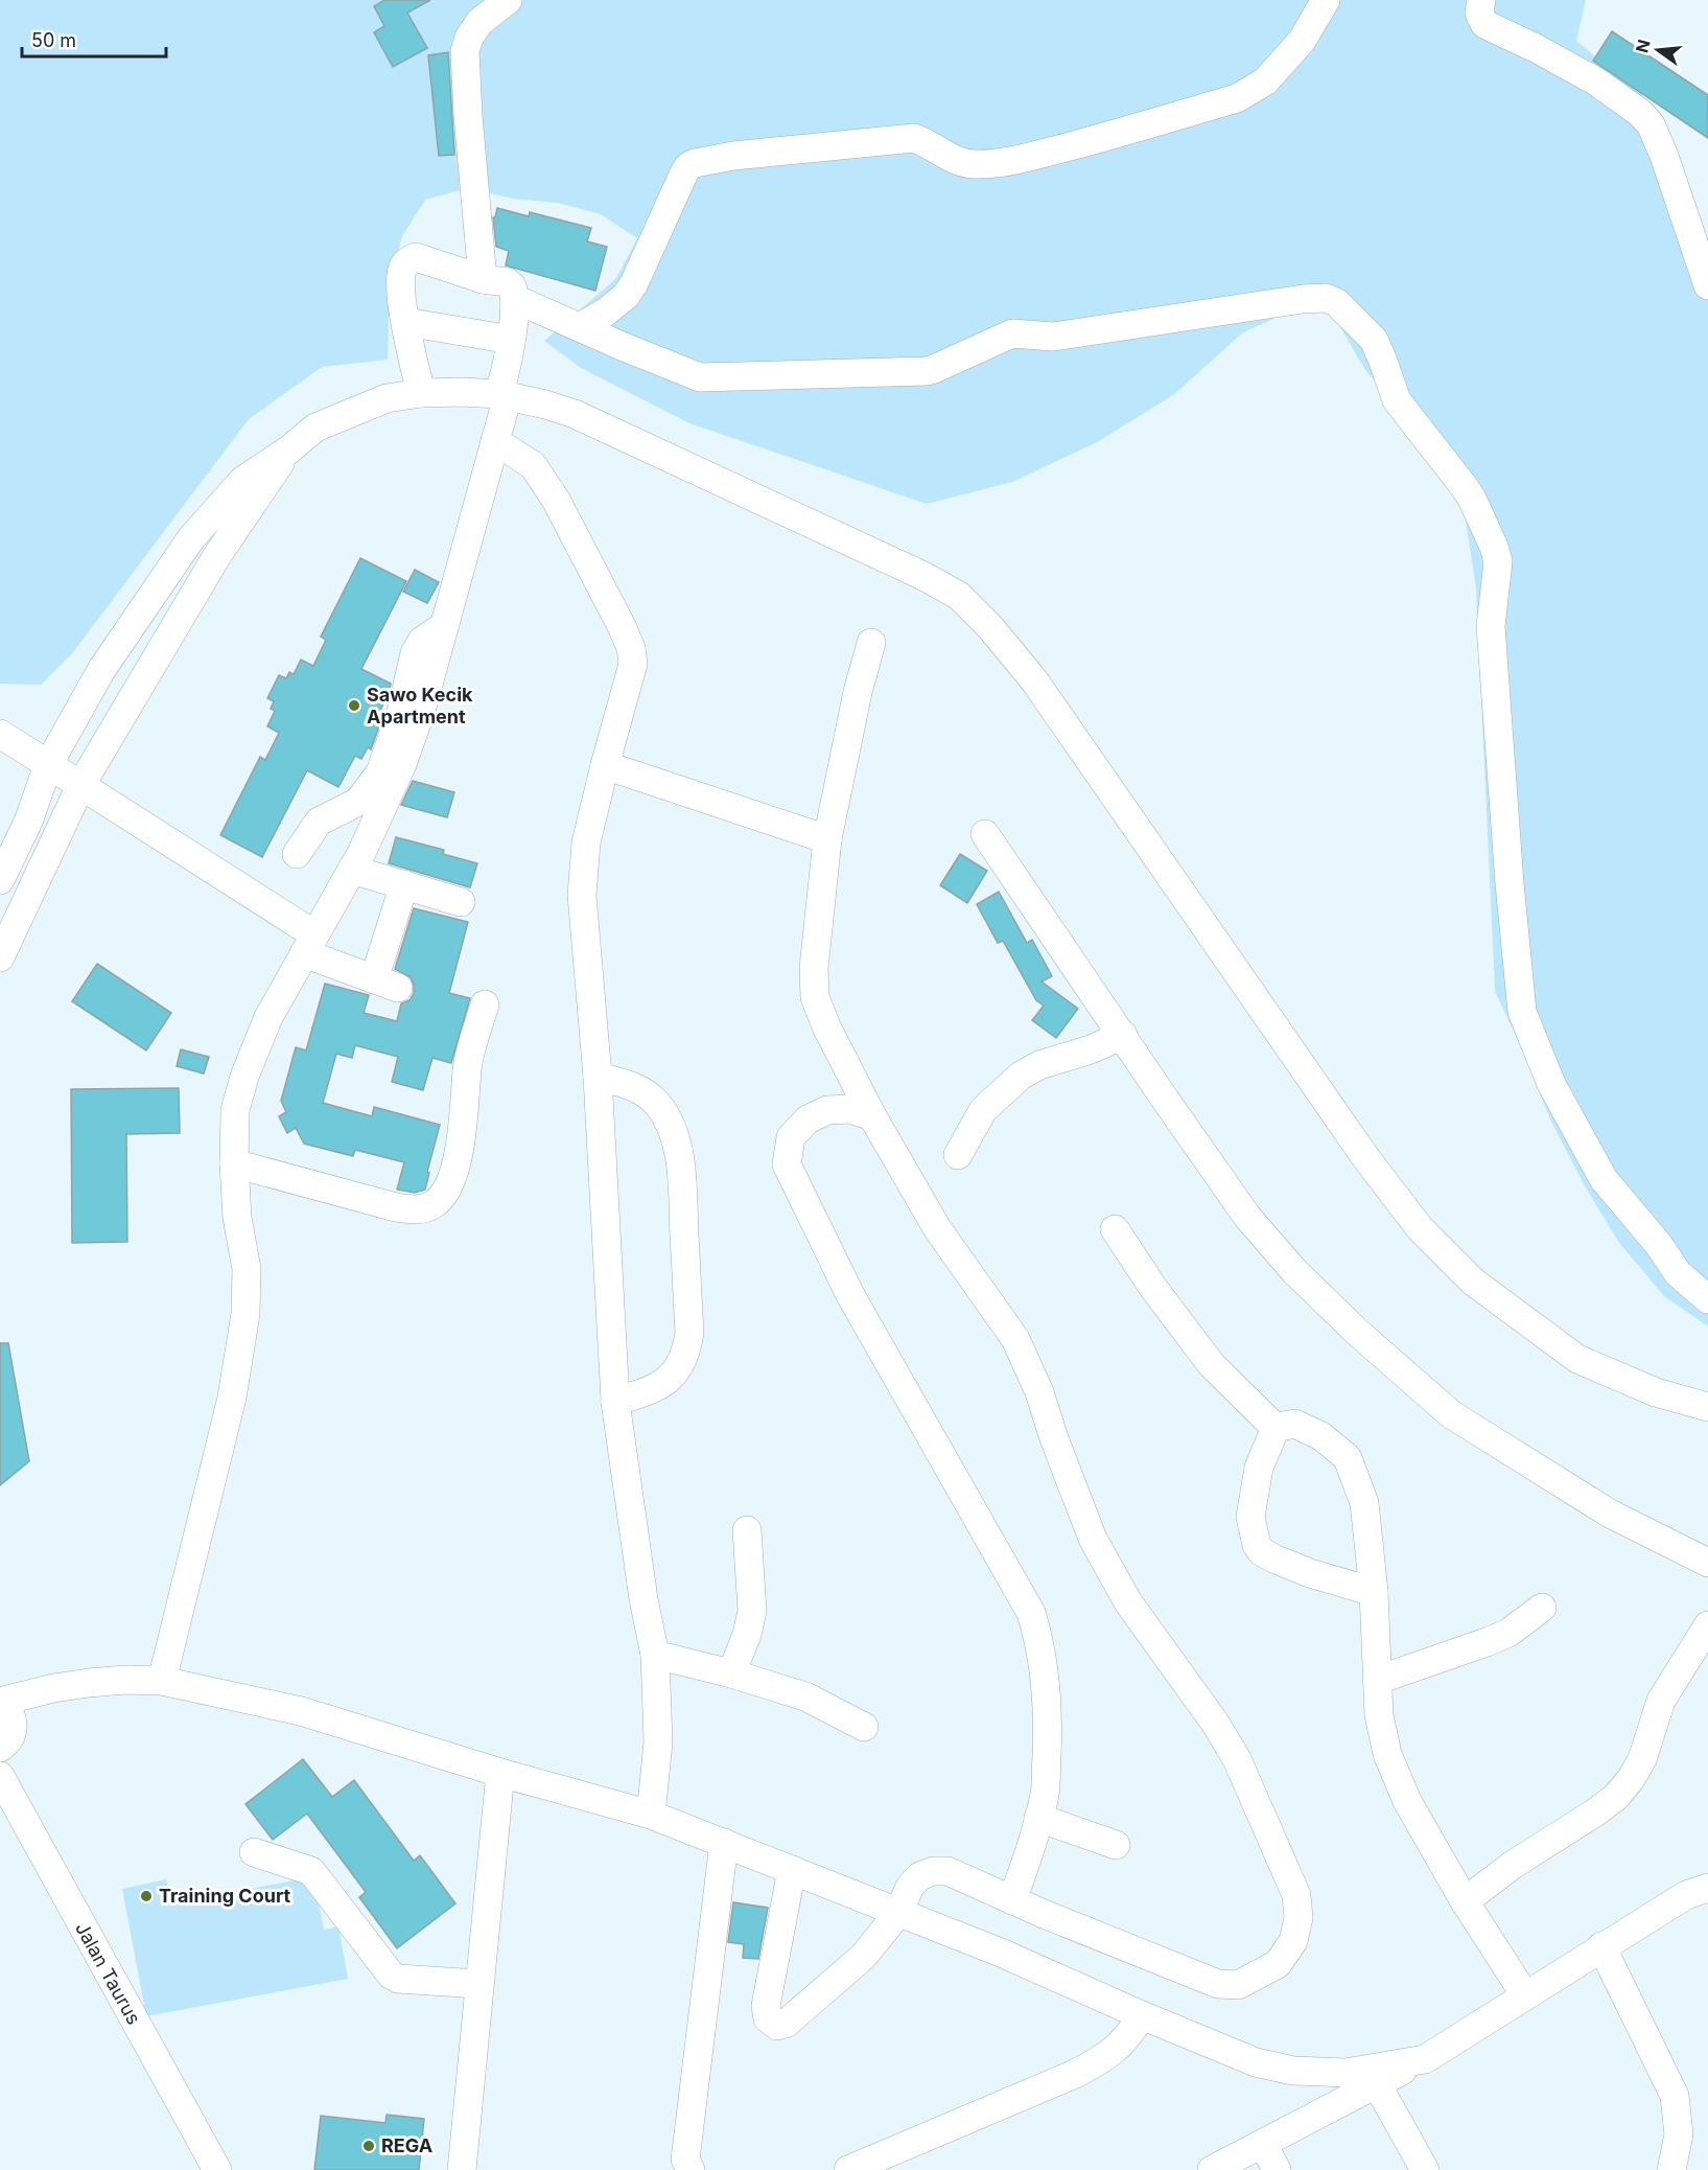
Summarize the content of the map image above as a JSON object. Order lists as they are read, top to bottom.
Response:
{
  "streets": {
    "street": ["Jalan Taurus"]
  },
  "places": ["Sawo Kecik Apartment", "Training Court", "REGA"],
  "scale_bar": "50 m",
  "north": "left"
}
